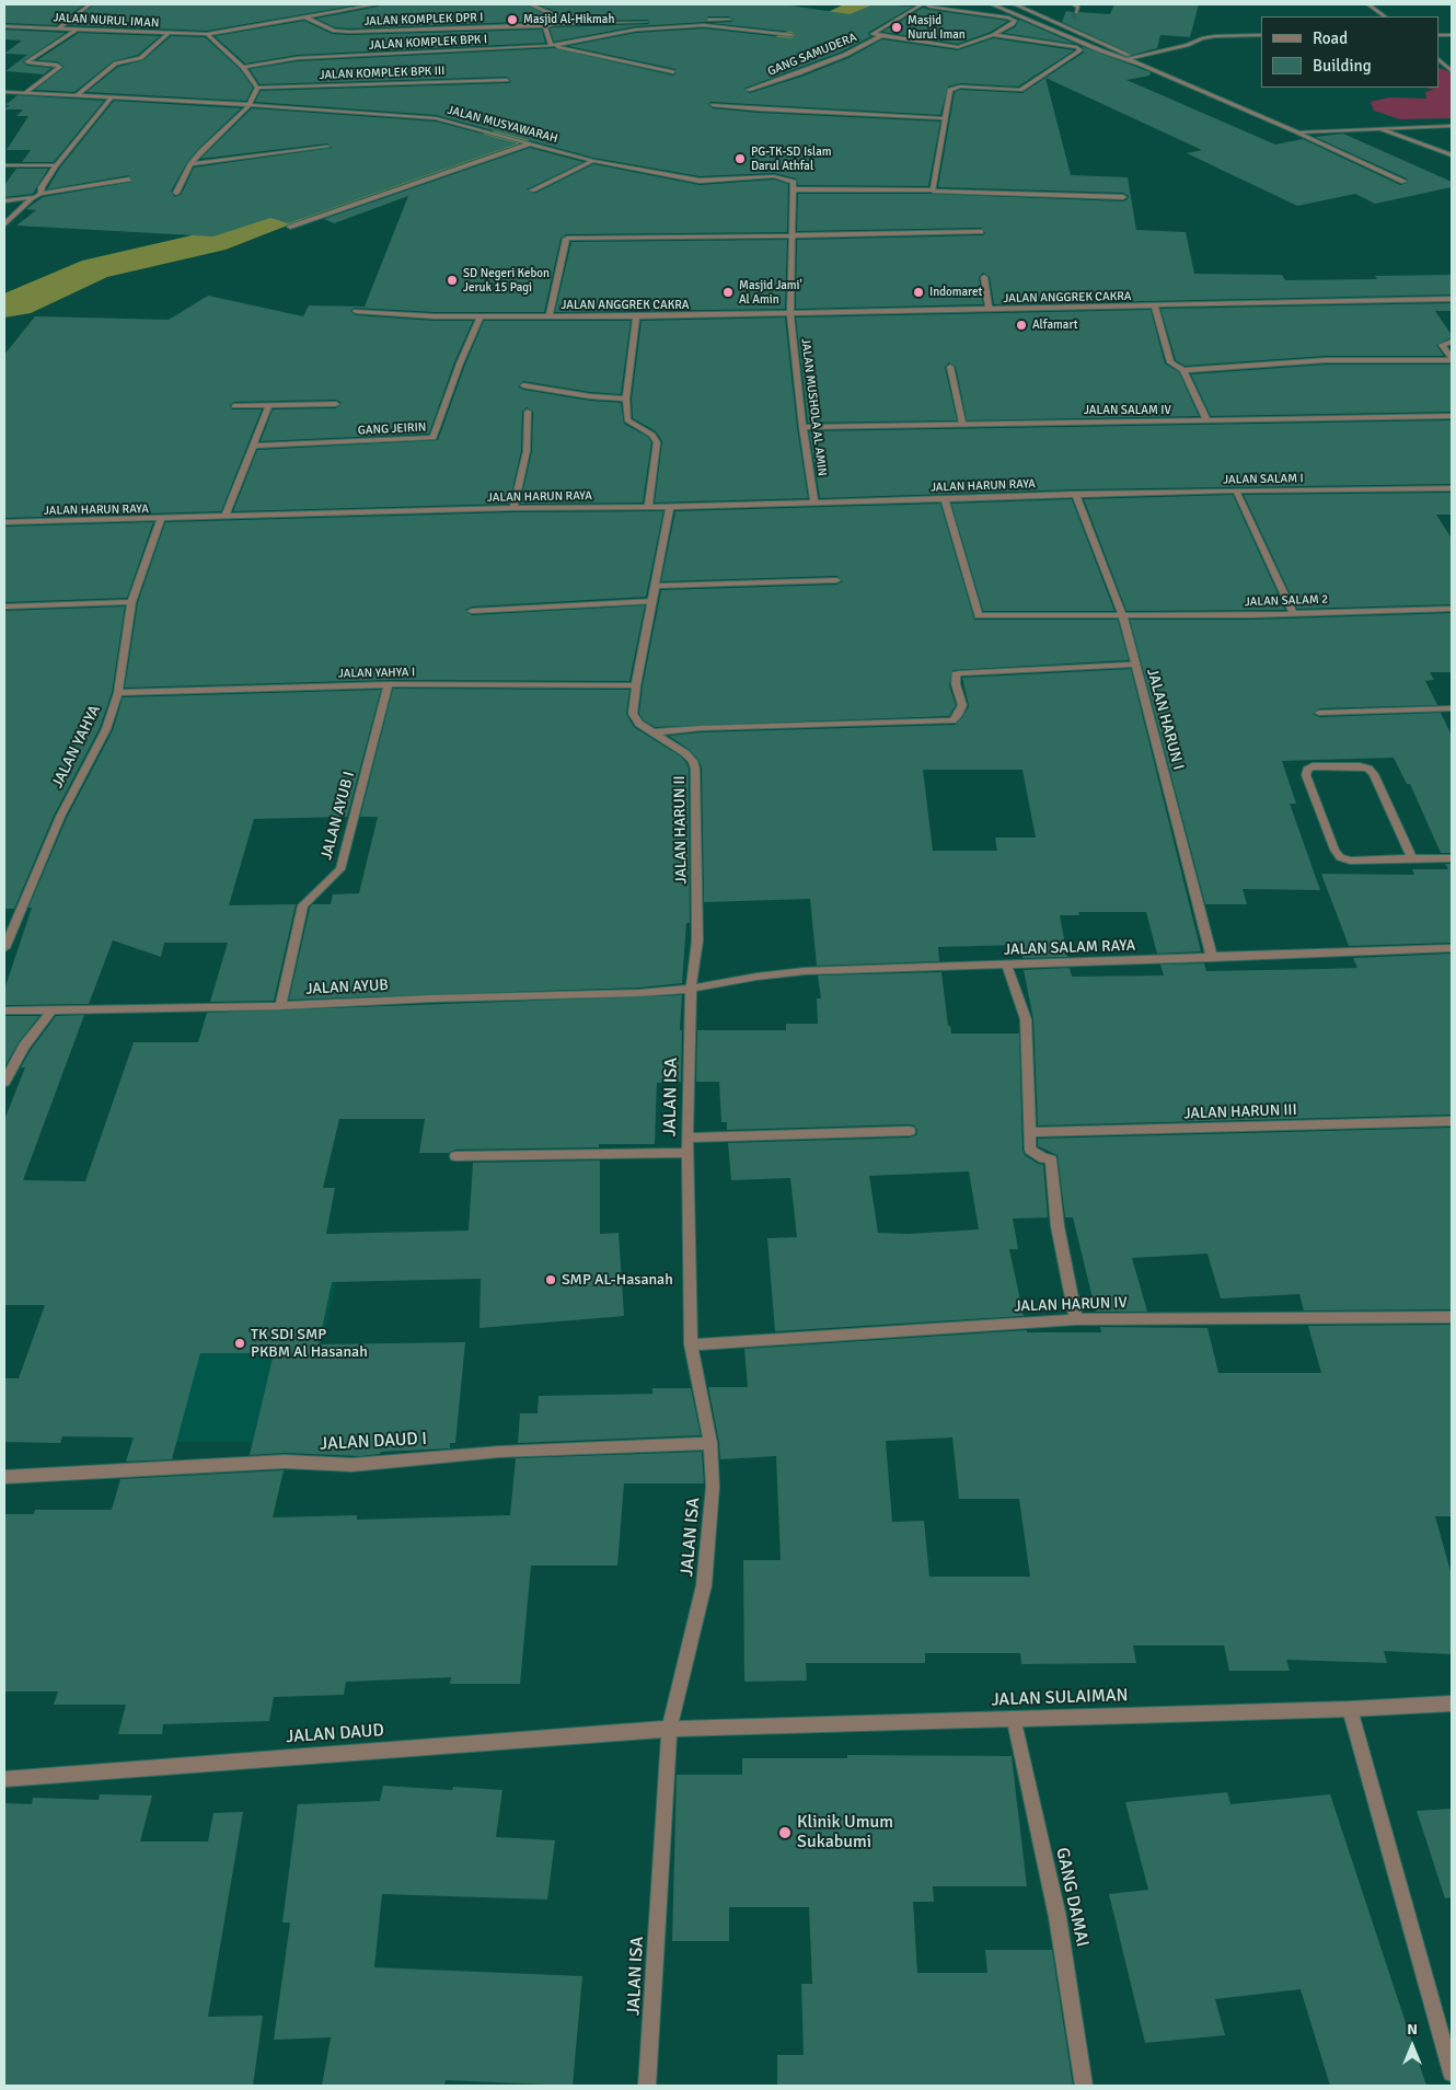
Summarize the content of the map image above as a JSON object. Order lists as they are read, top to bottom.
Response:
{
  "streets": {
    "street": [
      "JALAN KOMPLEK DPR I",
      "JALAN NURUL IMAN",
      "JALAN KOMPLEK BPK I",
      "GANG SAMUDERA",
      "JALAN KOMPLEK BPK III",
      "JALAN MUSYAWARAH",
      "JALAN ANGGREK CAKRA",
      "JALAN MUSHOLA AL AMIN",
      "JALAN SALAM IV",
      "GANG JEIRIN",
      "JALAN SALAM I",
      "JALAN HARUN RAYA",
      "JALAN SALAM 2",
      "JALAN YAHYA I",
      "JALAN HARUN I",
      "JALAN YAHYA",
      "JALAN AYUB I",
      "JALAN HARUN II",
      "JALAN SALAM RAYA",
      "JALAN AYUB",
      "JALAN ISA",
      "JALAN HARUN III",
      "JALAN HARUN IV",
      "JALAN DAUD I",
      "JALAN SULAIMAN",
      "JALAN DAUD",
      "GANG DAMAI"
    ]
  },
  "crossings": [
    ["JALAN KOMPLEK DPR I", "JALAN NURUL IMAN"],
    ["JALAN ANGGREK CAKRA", "JALAN MUSHOLA AL AMIN"],
    ["JALAN ANGGREK CAKRA", "GANG JEIRIN"],
    ["JALAN MUSHOLA AL AMIN", "JALAN SALAM IV"],
    ["JALAN MUSHOLA AL AMIN", "JALAN HARUN RAYA"],
    ["JALAN SALAM I", "JALAN HARUN RAYA"],
    ["JALAN SALAM I", "JALAN HARUN I"],
    ["JALAN HARUN RAYA", "JALAN SALAM 2"],
    ["JALAN HARUN RAYA", "JALAN HARUN I"],
    ["JALAN HARUN RAYA", "JALAN YAHYA"],
    ["JALAN HARUN RAYA", "JALAN HARUN II"],
    ["JALAN SALAM 2", "JALAN HARUN I"],
    ["JALAN YAHYA I", "JALAN YAHYA"],
    ["JALAN YAHYA I", "JALAN AYUB I"],
    ["JALAN YAHYA I", "JALAN HARUN II"],
    ["JALAN HARUN I", "JALAN SALAM RAYA"],
    ["JALAN AYUB I", "JALAN AYUB"],
    ["JALAN HARUN II", "JALAN SALAM RAYA"],
    ["JALAN HARUN II", "JALAN AYUB"],
    ["JALAN HARUN II", "JALAN ISA"],
    ["JALAN SALAM RAYA", "JALAN AYUB"],
    ["JALAN SALAM RAYA", "JALAN ISA"],
    ["JALAN AYUB", "JALAN ISA"],
    ["JALAN ISA", "JALAN HARUN IV"],
    ["JALAN ISA", "JALAN DAUD I"],
    ["JALAN ISA", "JALAN SULAIMAN"],
    ["JALAN ISA", "JALAN DAUD"],
    ["JALAN SULAIMAN", "JALAN DAUD"],
    ["JALAN SULAIMAN", "GANG DAMAI"]
  ],
  "places": [
    "Masjid Al-Hikmah",
    "Masjid Nurul Iman",
    "PG-TK-SD Islam Darul Athfal",
    "SD Negeri Kebon Jeruk 15 Pagi",
    "Masjid Jami' Al Amin",
    "Indomaret",
    "Alfamart",
    "SMP AL-Hasanah",
    "TK SDI SMP PKBM Al Hasanah",
    "Klinik Umum Sukabumi"
  ],
  "legend": ["Road", "Building"],
  "north": "top"
}
